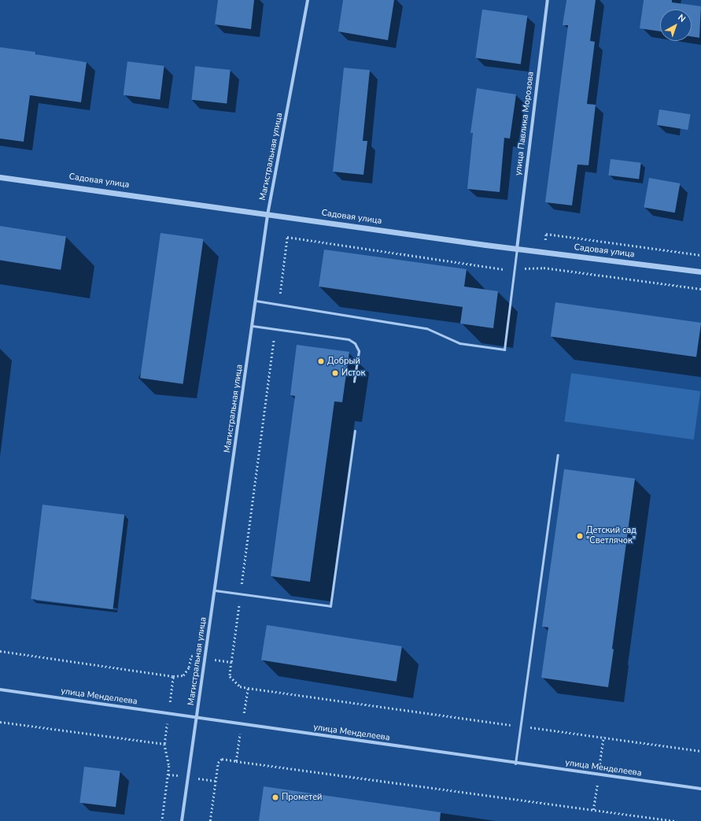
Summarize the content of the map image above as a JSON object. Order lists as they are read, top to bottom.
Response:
{
  "streets": {
    "street": [
      "улица Павлика Морозова",
      "Магистральная улица",
      "Садовая улица",
      "улица Менделеева"
    ]
  },
  "crossings": [
    ["улица Павлика Морозова", "Садовая улица"],
    ["Магистральная улица", "Садовая улица"],
    ["Магистральная улица", "улица Менделеева"]
  ],
  "places": [
    "Добрый",
    "Исток",
    "Детский сад \"Светлячок\"",
    "Прометей"
  ],
  "north": "top right"
}
